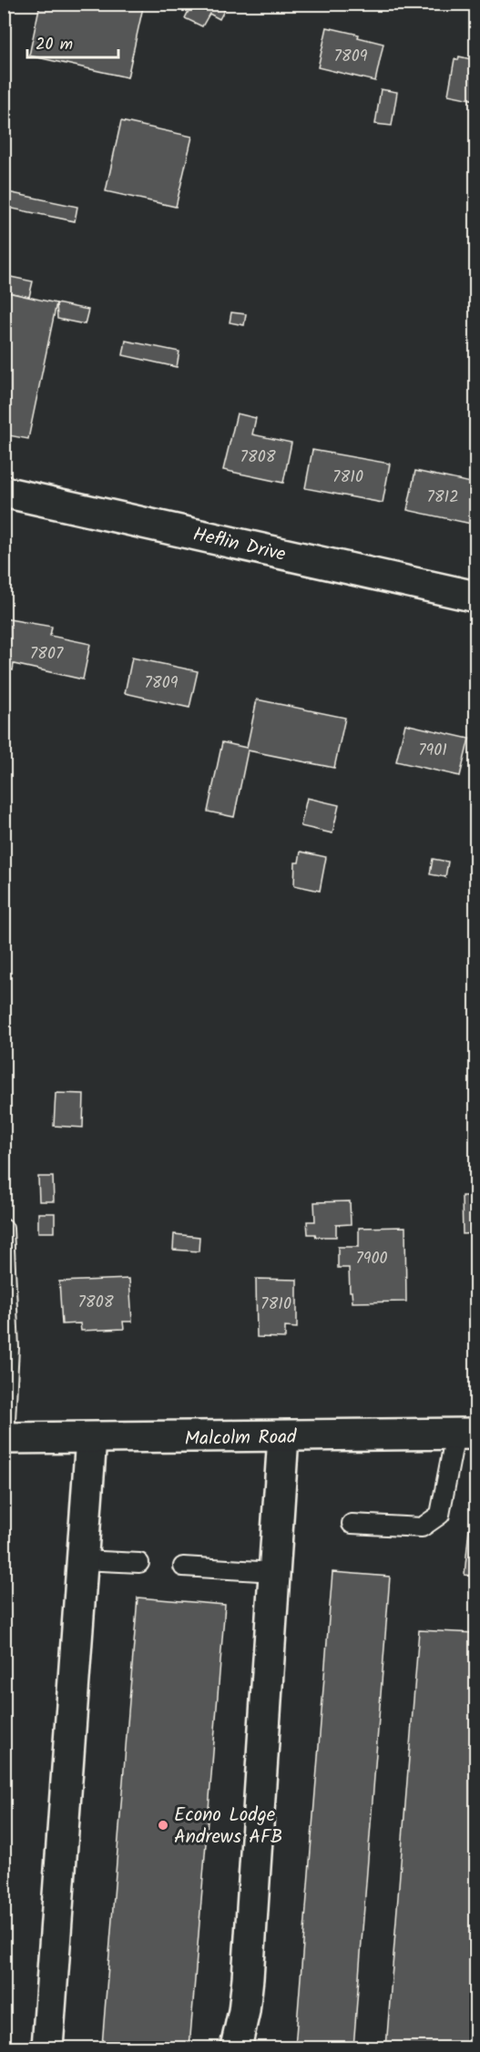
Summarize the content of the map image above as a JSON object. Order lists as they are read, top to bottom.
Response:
{
  "streets": {
    "street": ["Heflin Drive", "Malcolm Road"]
  },
  "places": ["Econo Lodge Andrews AFB"],
  "house_numbers": [
    "7809",
    "7808",
    "7810",
    "7812",
    "7807",
    "7809",
    "7901",
    "7900",
    "7808",
    "7810"
  ],
  "scale_bar": "20 m"
}
